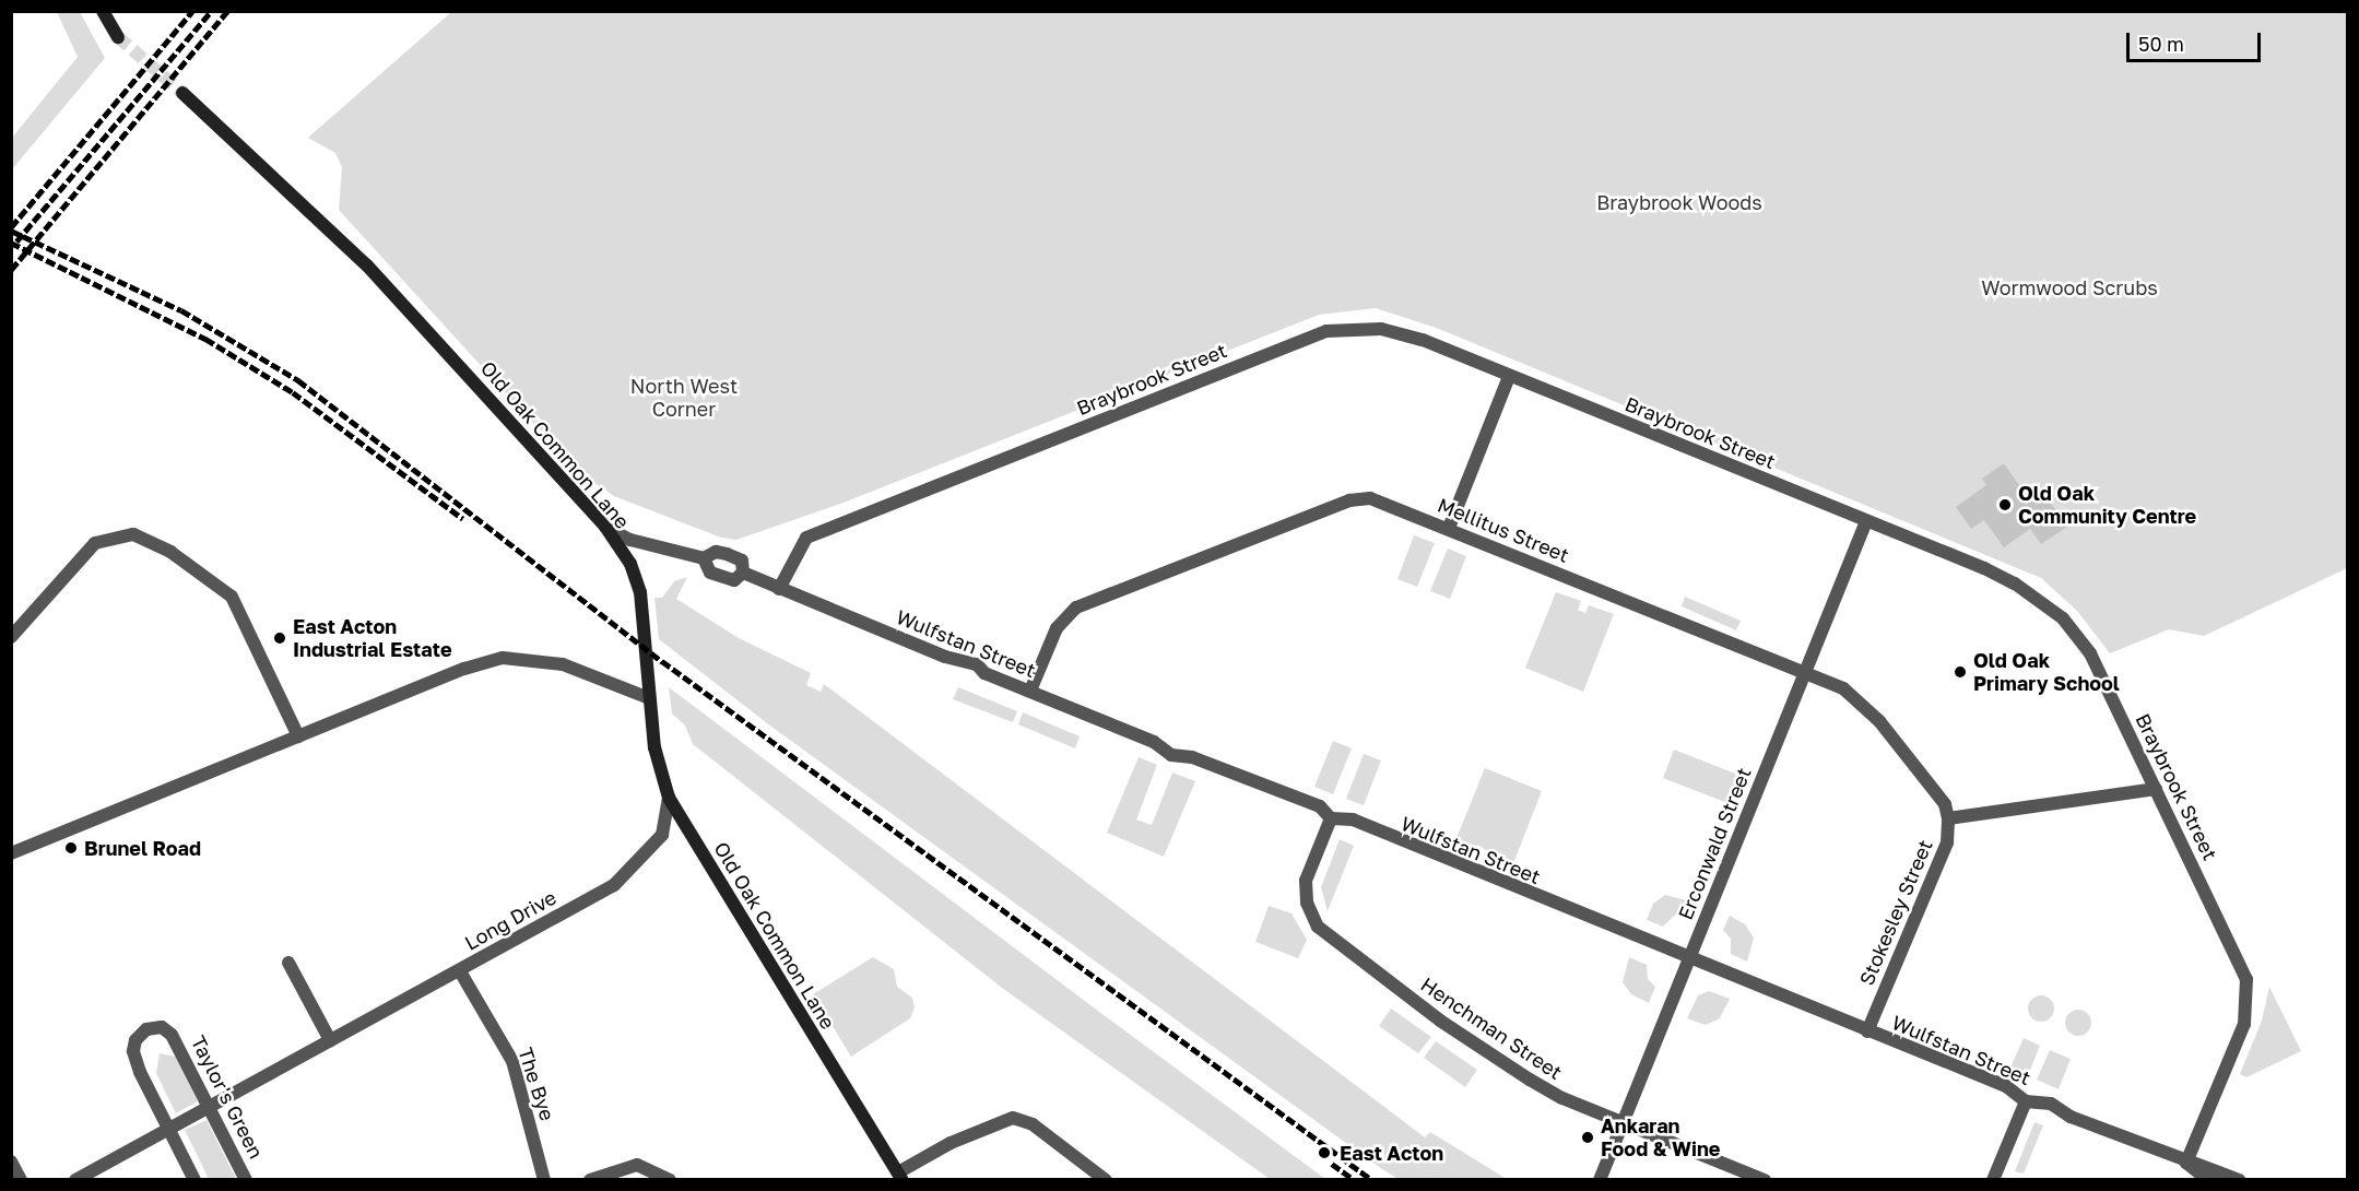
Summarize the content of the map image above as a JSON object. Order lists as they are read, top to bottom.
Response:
{
  "streets": {
    "street": [
      "Braybrook Street",
      "Old Oak Common Lane",
      "Mellitus Street",
      "Wulfstan Street",
      "Erconwald Street",
      "Stokesley Street",
      "Long Drive",
      "Henchman Street",
      "The Bye",
      "Taylor's Green"
    ]
  },
  "crossings": [
    ["Braybrook Street", "Wulfstan Street"],
    ["Braybrook Street", "Erconwald Street"],
    ["Braybrook Street", "Stokesley Street"],
    ["Old Oak Common Lane", "Wulfstan Street"],
    ["Old Oak Common Lane", "Long Drive"],
    ["Mellitus Street", "Wulfstan Street"],
    ["Mellitus Street", "Erconwald Street"],
    ["Mellitus Street", "Stokesley Street"],
    ["Wulfstan Street", "Erconwald Street"],
    ["Wulfstan Street", "Stokesley Street"],
    ["Wulfstan Street", "Henchman Street"],
    ["Erconwald Street", "Henchman Street"],
    ["Long Drive", "The Bye"],
    ["Long Drive", "Taylor's Green"]
  ],
  "parks": ["Braybrook Woods", "Wormwood Scrubs", "North West Corner"],
  "places": [
    "Old Oak Community Centre",
    "East Acton Industrial Estate",
    "Old Oak Primary School",
    "Brunel Road",
    "Ankaran Food & Wine",
    "East Acton"
  ],
  "scale_bar": "50 m"
}
